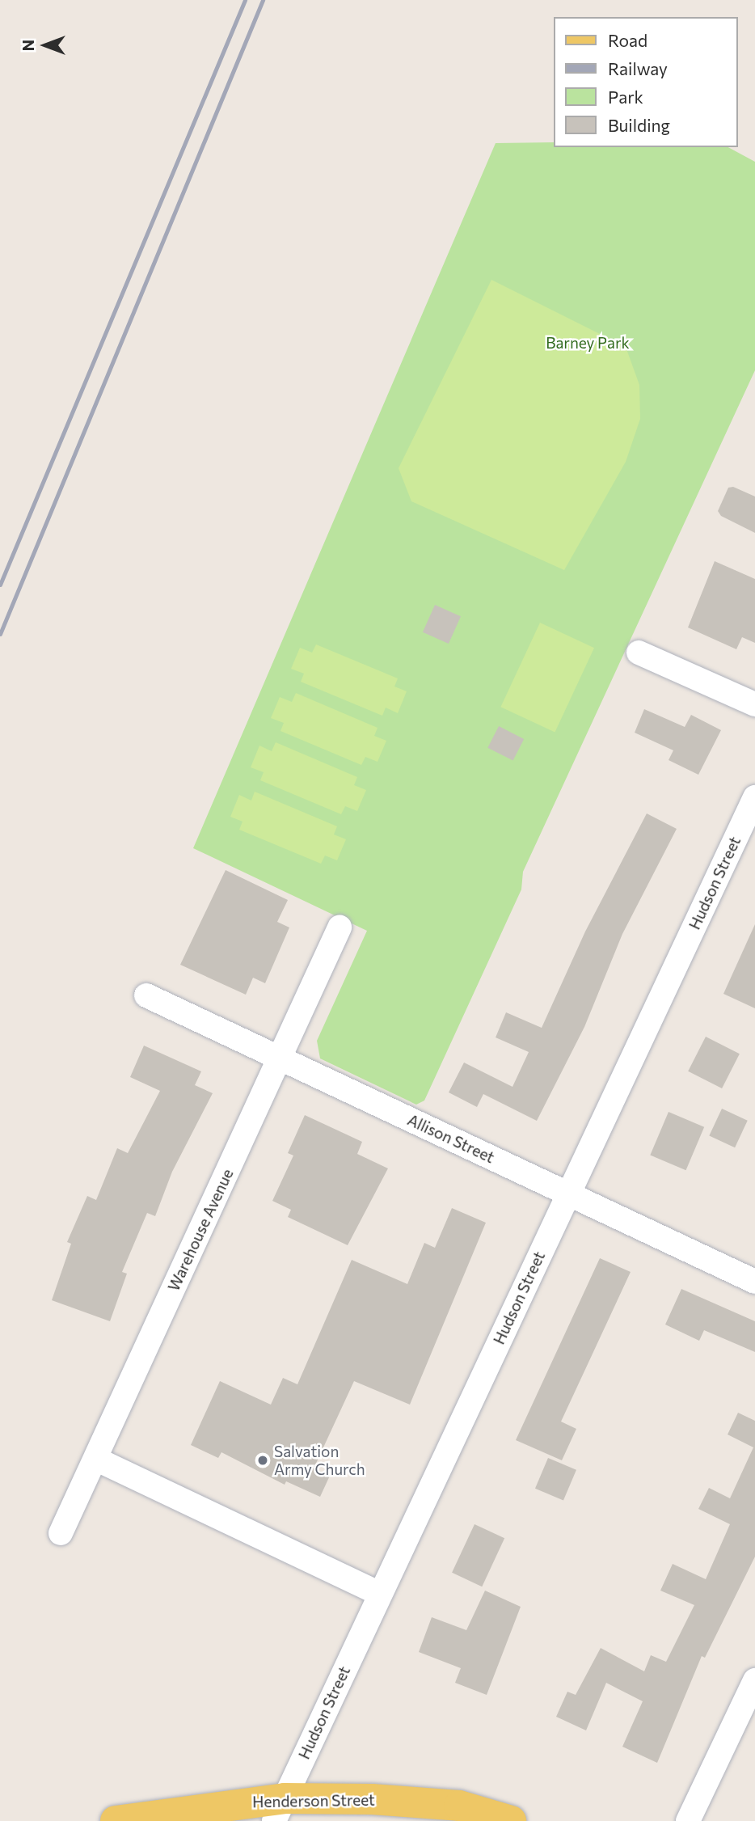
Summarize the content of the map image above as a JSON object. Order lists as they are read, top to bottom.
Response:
{
  "streets": {
    "main road": ["Henderson Street"],
    "street": ["Hudson Street", "Allison Street", "Warehouse Avenue"]
  },
  "crossings": [
    ["Hudson Street", "Allison Street"],
    ["Hudson Street", "Henderson Street"],
    ["Allison Street", "Warehouse Avenue"]
  ],
  "parks": ["Barney Park"],
  "places": ["Salvation Army Church"],
  "legend": [
    "Road",
    "Railway",
    "Park",
    "Building"
  ],
  "north": "left"
}
